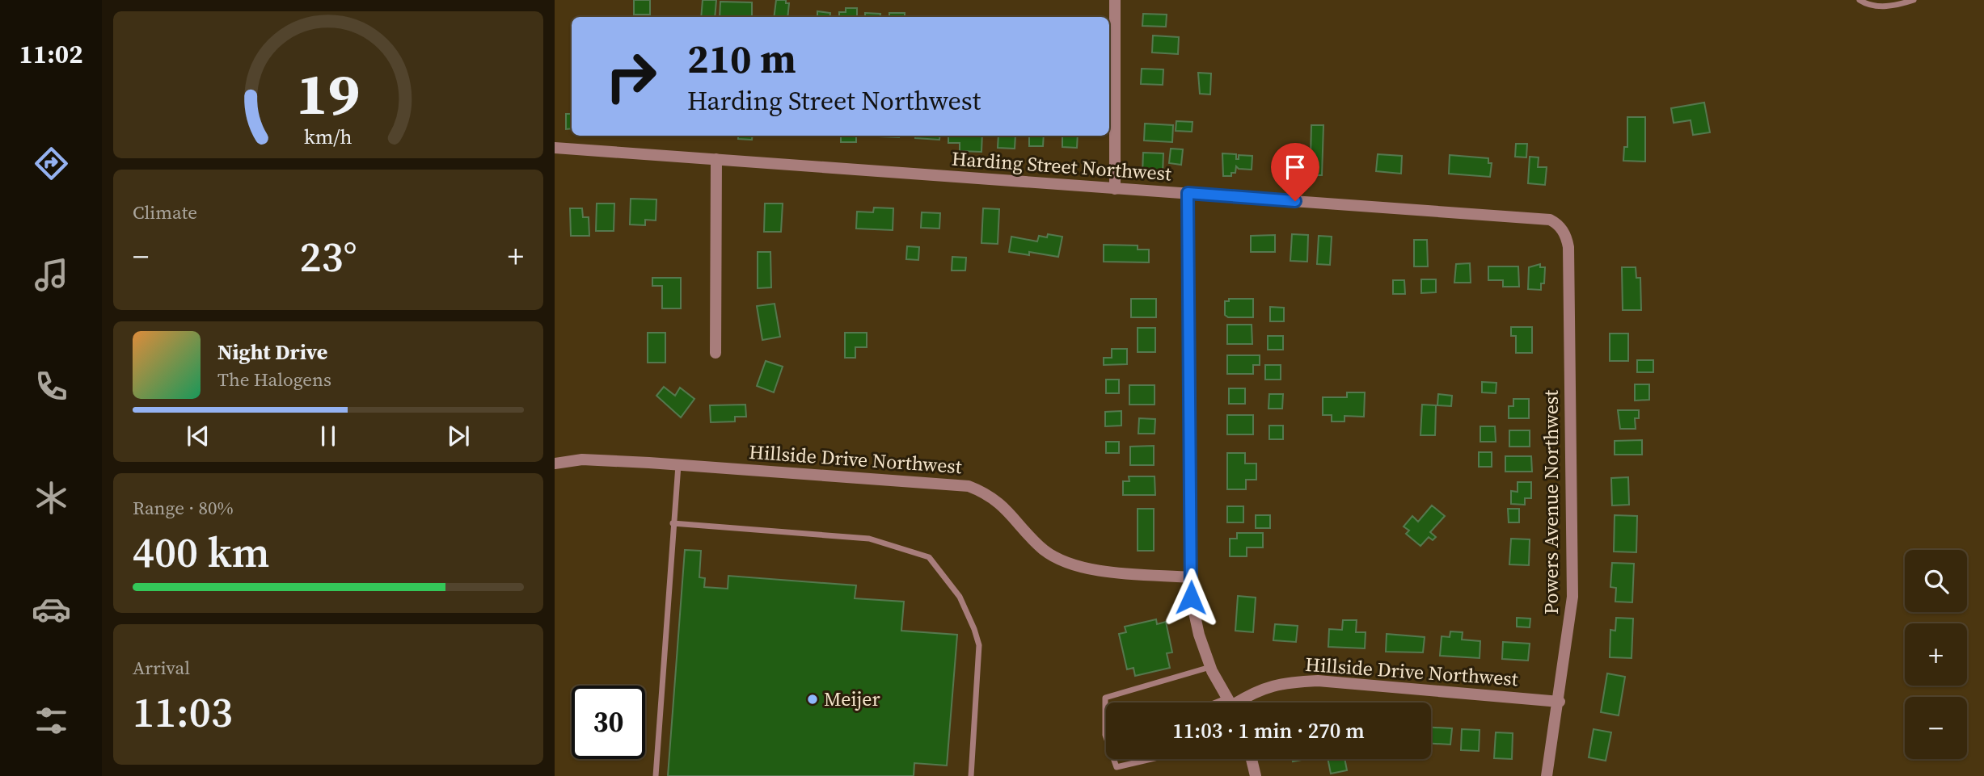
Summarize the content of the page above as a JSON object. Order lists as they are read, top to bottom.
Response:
{
  "streets": {
    "street": ["Harding Street Northwest", "Hillside Drive Northwest", "Powers Avenue Northwest"]
  },
  "crossings": [
    ["Harding Street Northwest", "Powers Avenue Northwest"],
    ["Hillside Drive Northwest", "Powers Avenue Northwest"]
  ],
  "places": ["Meijer"],
  "page": {
    "tabs": "11:02",
    "turn": ["210 m", "Harding Street Northwest"],
    "tile": [
      "Climate",
      ["Range · 80%", "400 km"],
      ["Arrival", "11:03"]
    ],
    "heat": ["−", "23°", "+"],
    "song": ["Night Drive", "The Halogens"],
    "map_buttons": ["+", "−"],
    "limit": "30",
    "trip": "11:03 · 1 min · 270 m",
    "gauge": ["19", "km/h"]
  }
}
